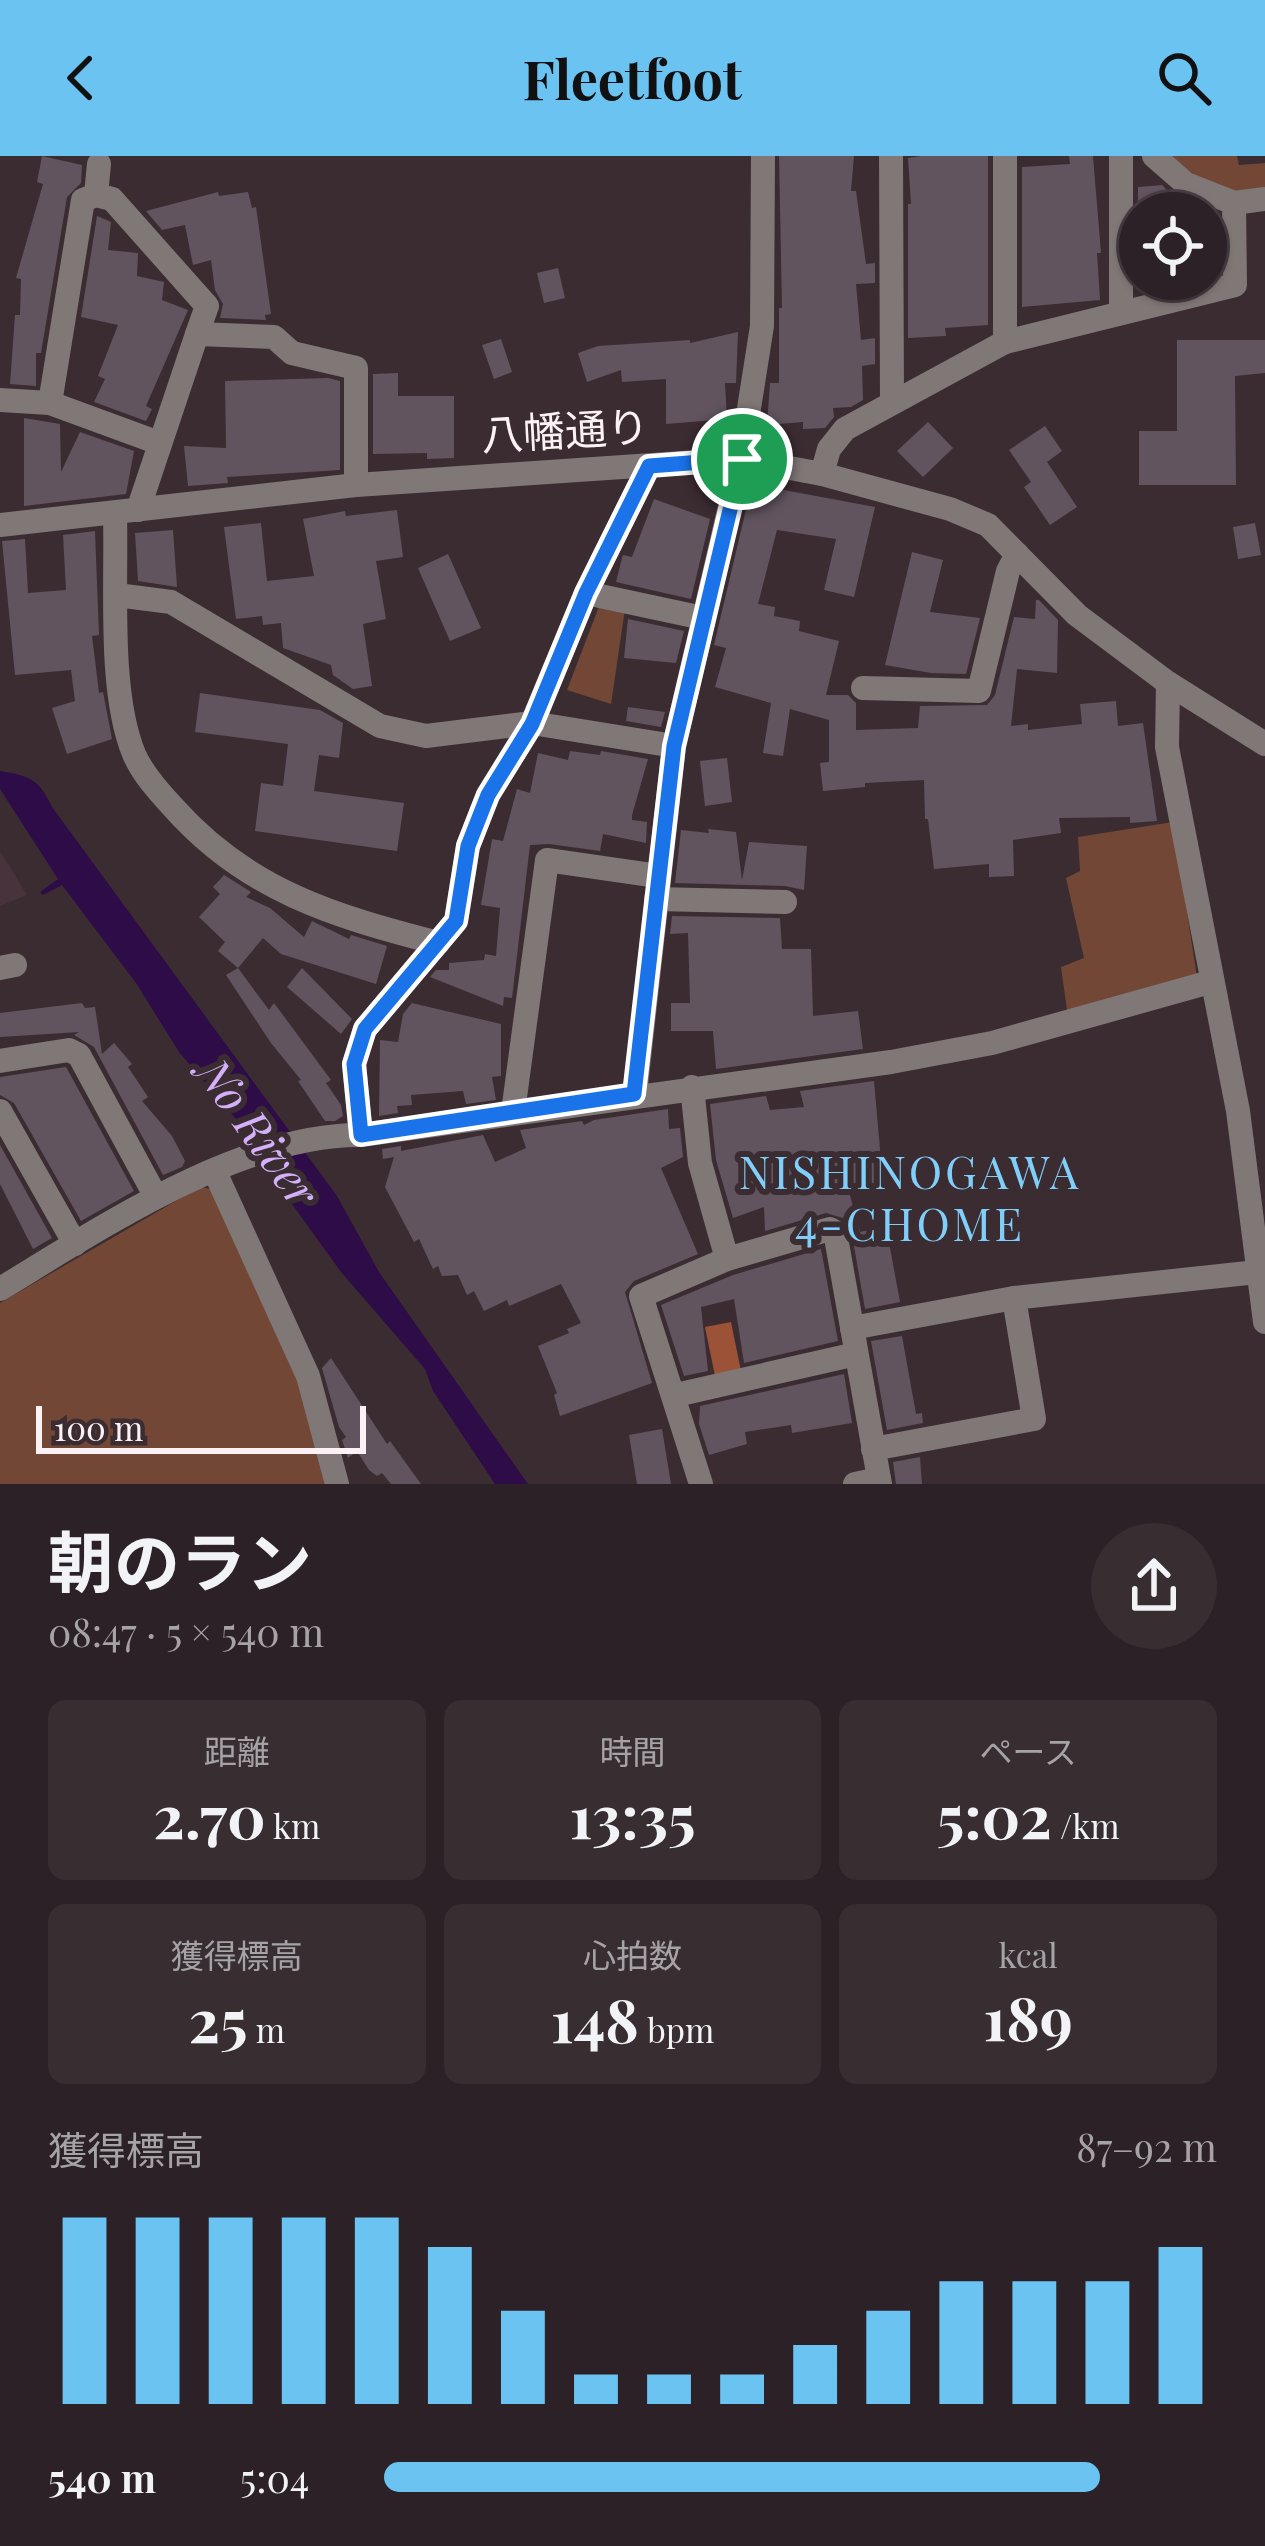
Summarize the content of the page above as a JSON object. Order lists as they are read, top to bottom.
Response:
{
  "streets": {
    "street": ["八幡通り"]
  },
  "districts": ["NISHINOGAWA 4-CHOME"],
  "water": ["No River"],
  "scale_bar": "100 m",
  "page": {
    "header": "Fleetfoot",
    "scale": "100 m",
    "heading": ["朝のラン", "08:47 · 5 × 540 m"],
    "stats": [
      ["距離", "2.70 km"],
      ["時間", "13:35"],
      ["ペース", "5:02 /km"],
      ["獲得標高", "25 m"],
      ["心拍数", "148 bpm"],
      ["kcal", "189"]
    ],
    "chart": ["獲得標高", "87–92 m"],
    "list": [
      {
        "name": "540 m",
        "note": "5:04"
      }
    ]
  }
}
